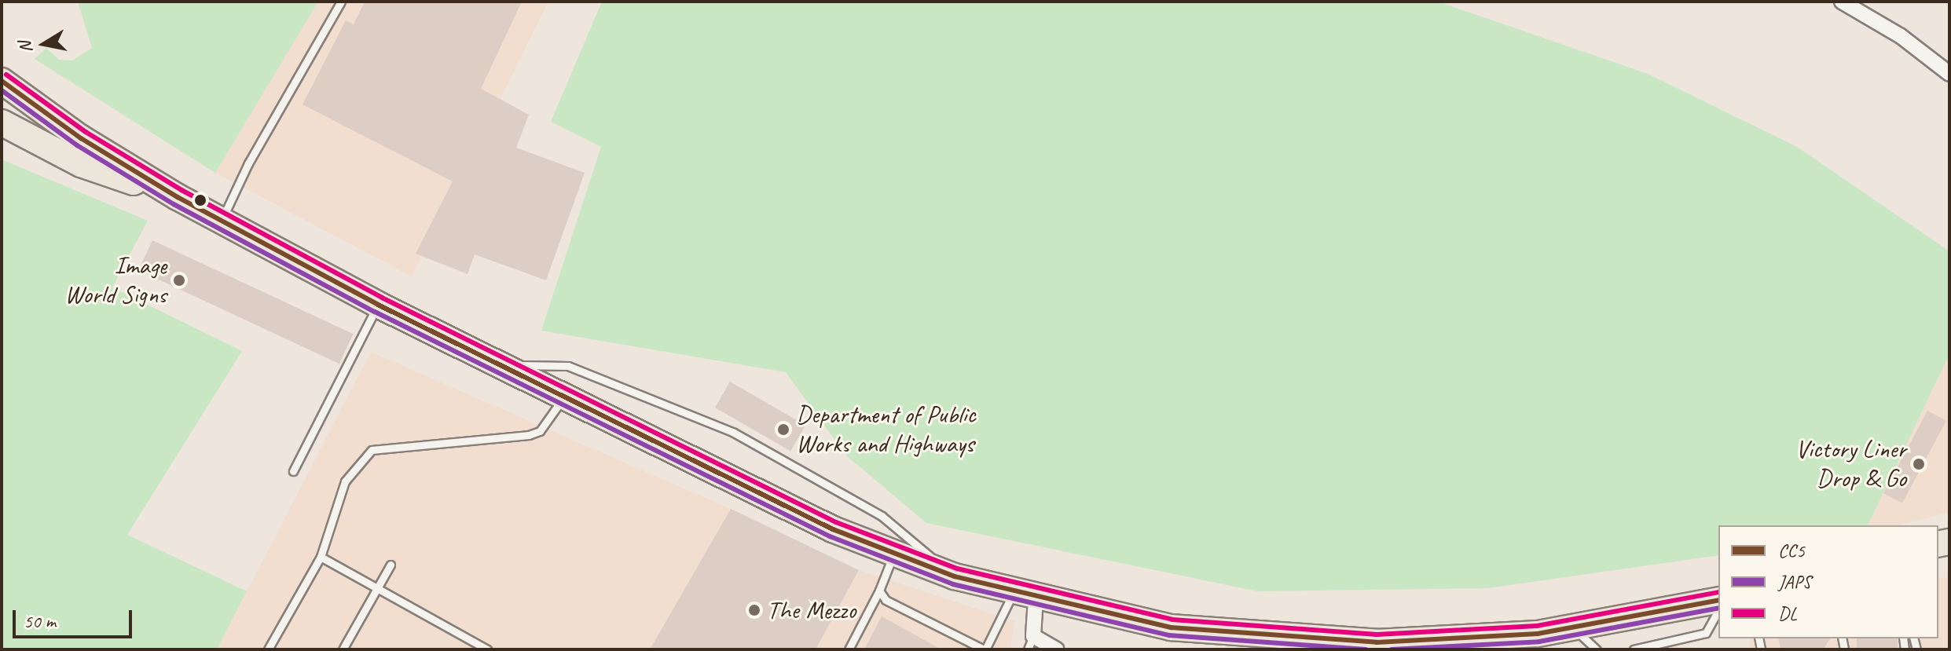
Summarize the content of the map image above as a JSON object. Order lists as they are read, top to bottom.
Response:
{
  "places": [
    "Image World Signs",
    "Department of Public Works and Highways",
    "Victory Liner Drop & Go",
    "The Mezzo"
  ],
  "lines": ["transit line DL", "transit line CC5", "transit line JAPS"],
  "legend": ["CC5", "JAPS", "DL"],
  "scale_bar": "50 m",
  "north": "left"
}
